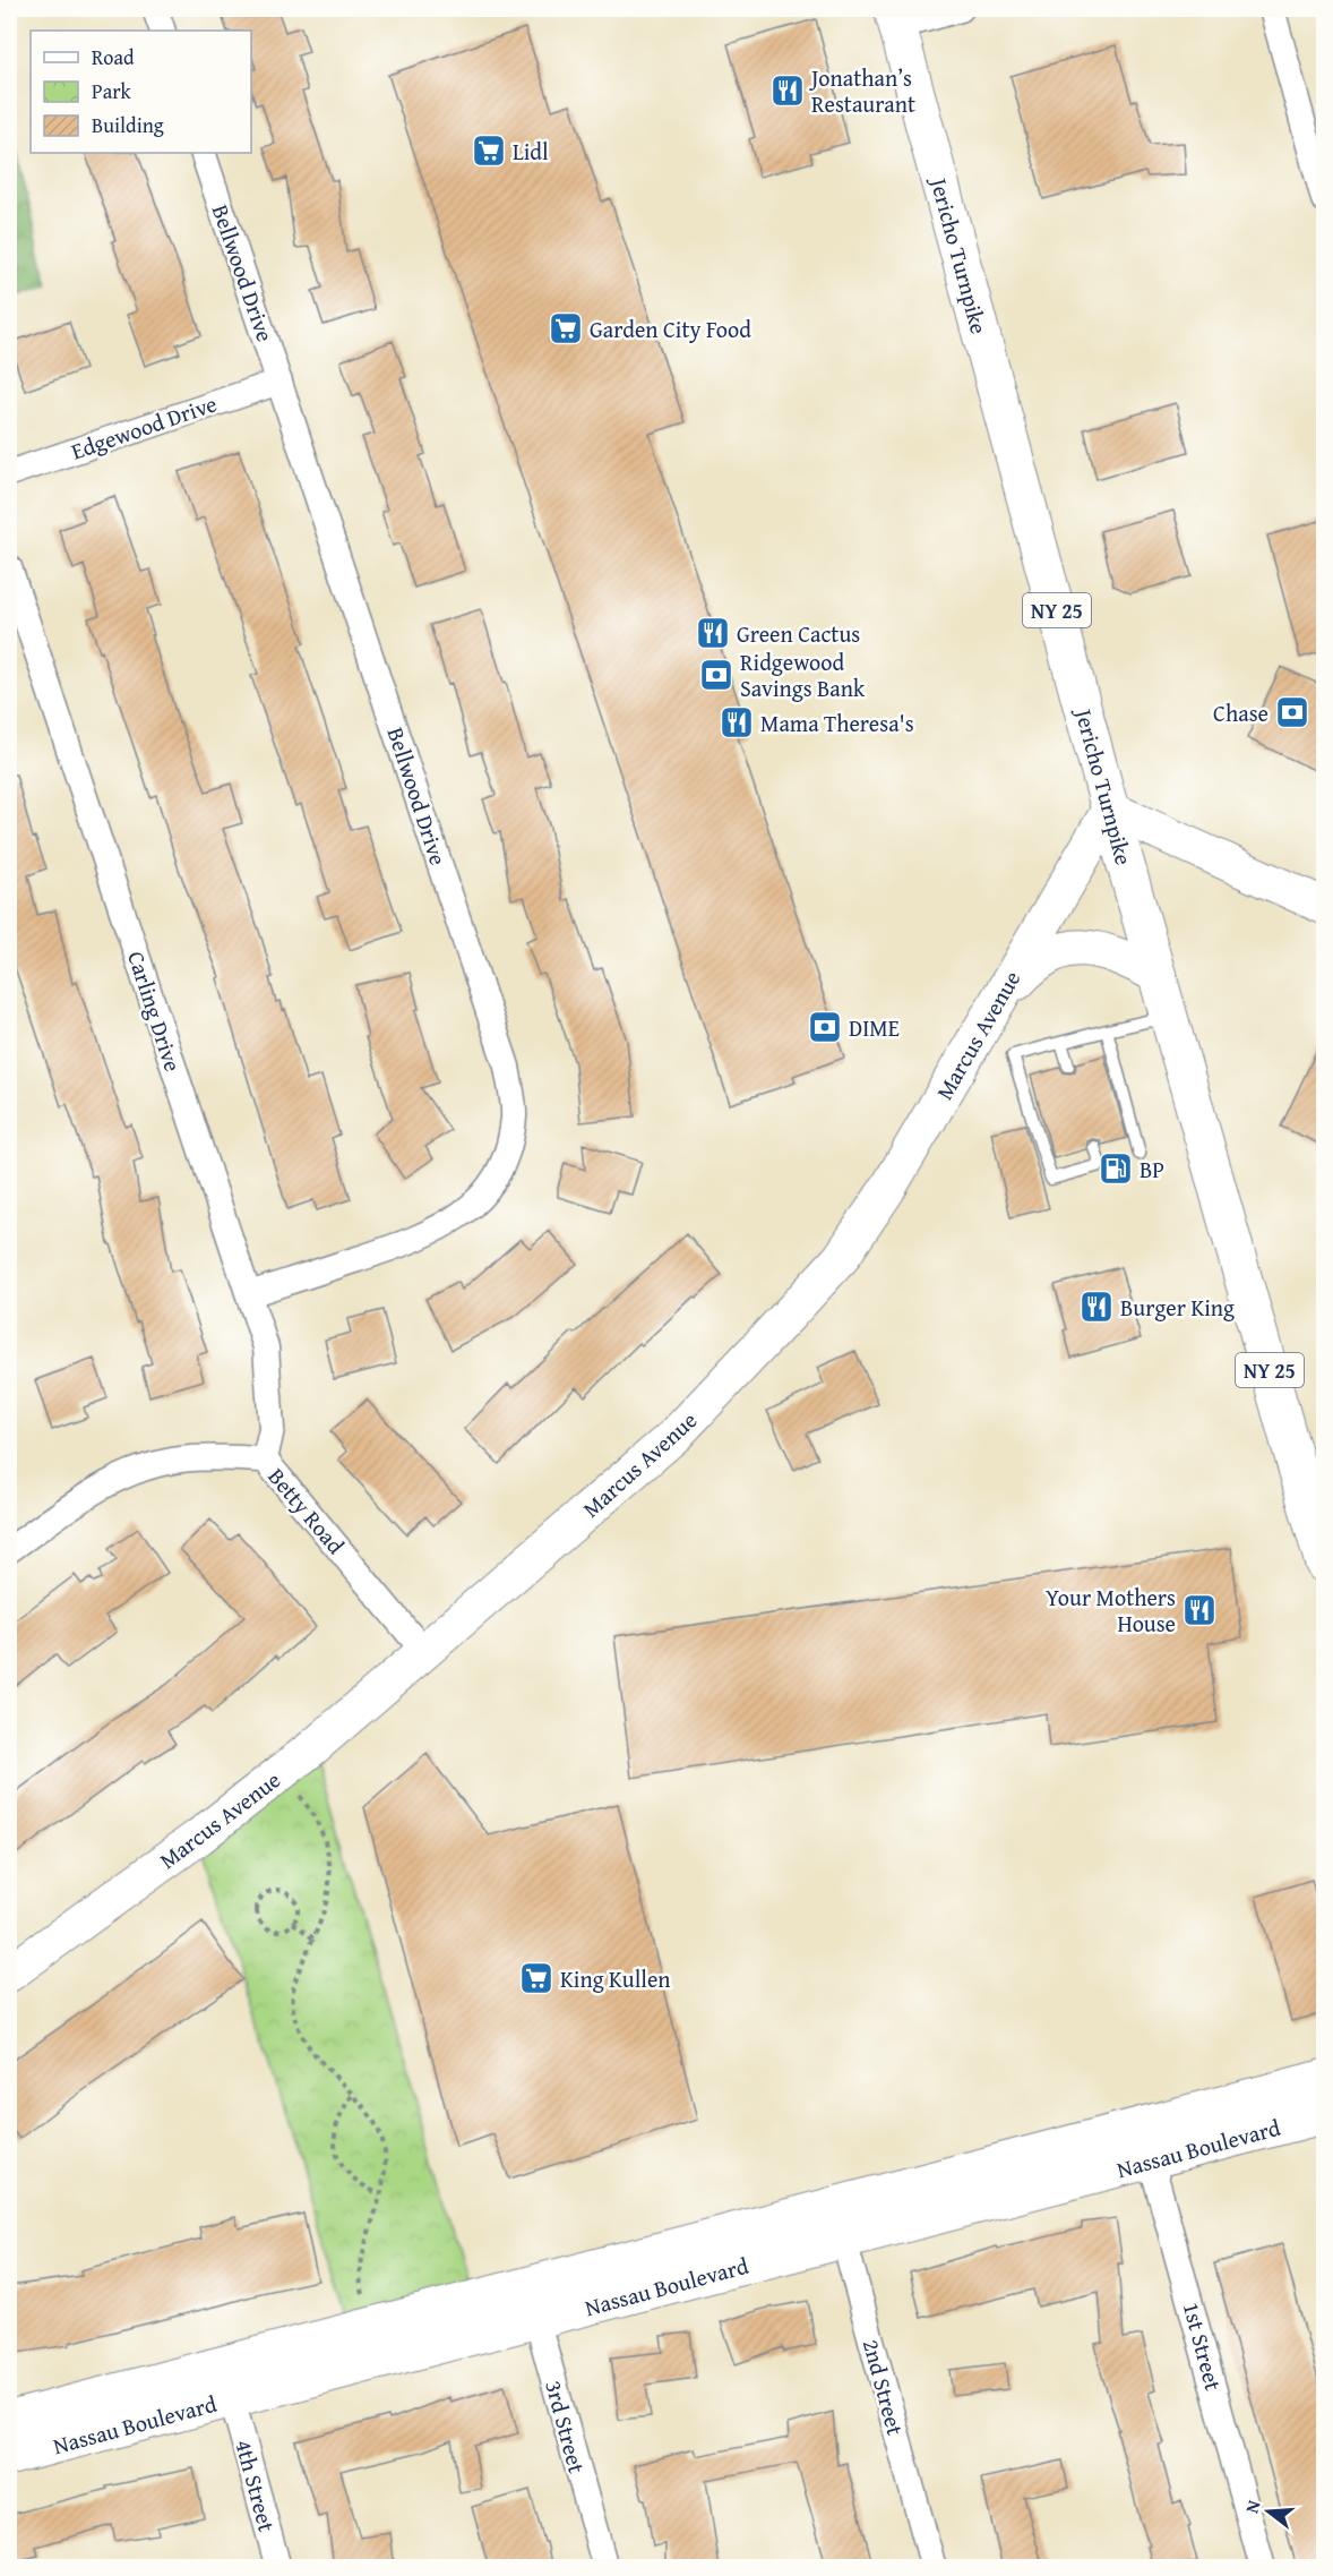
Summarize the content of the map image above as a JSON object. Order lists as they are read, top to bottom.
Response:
{
  "streets": {
    "main road": [
      "Jericho Turnpike",
      "NY 25",
      "Marcus Avenue",
      "Nassau Boulevard"
    ],
    "street": [
      "Bellwood Drive",
      "Edgewood Drive",
      "Carling Drive",
      "Betty Road",
      "1st Street",
      "2nd Street",
      "3rd Street",
      "4th Street"
    ]
  },
  "crossings": [
    ["Jericho Turnpike", "Marcus Avenue"],
    ["Bellwood Drive", "Edgewood Drive"],
    ["Bellwood Drive", "Carling Drive"],
    ["Carling Drive", "Betty Road"],
    ["Marcus Avenue", "Betty Road"],
    ["Nassau Boulevard", "1st Street"],
    ["Nassau Boulevard", "2nd Street"],
    ["Nassau Boulevard", "3rd Street"],
    ["Nassau Boulevard", "4th Street"]
  ],
  "places": {
    "restaurant": [
      "Jonathan’s Restaurant",
      "Green Cactus",
      "Mama Theresa's",
      "Burger King",
      "Your Mothers House"
    ],
    "supermarket": ["Lidl", "Garden City Food", "King Kullen"],
    "bank": ["Ridgewood Savings Bank", "Chase", "DIME"],
    "fuel station": ["BP"]
  },
  "legend": ["Road", "Park", "Building"],
  "north": "left"
}
